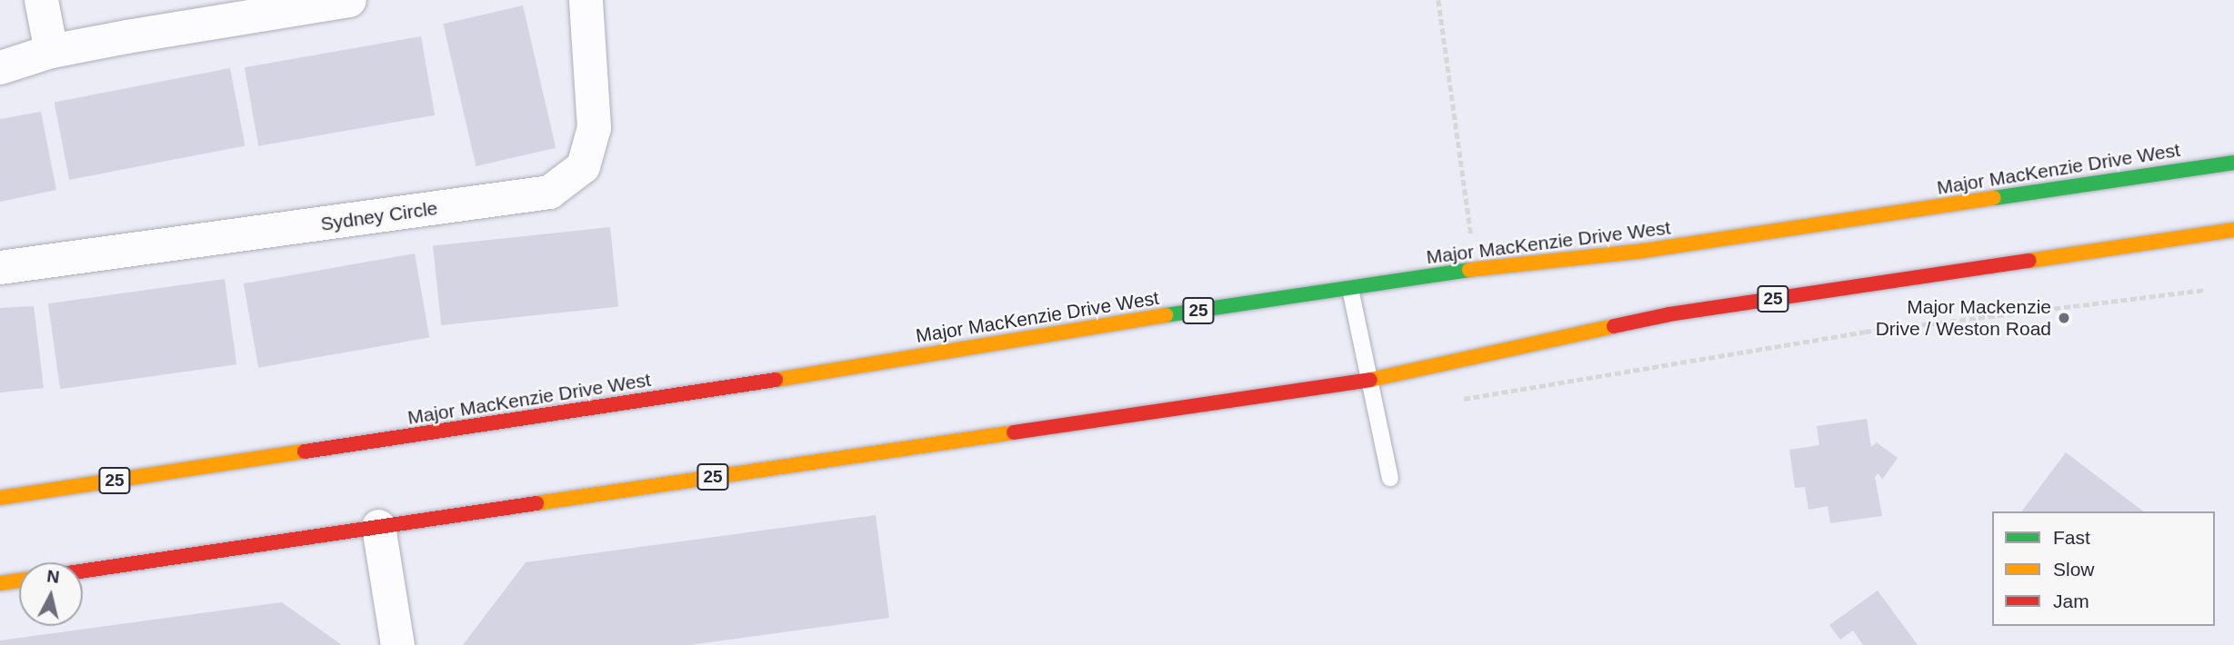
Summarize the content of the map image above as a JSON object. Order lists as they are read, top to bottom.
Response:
{
  "streets": {
    "main road": ["Major MacKenzie Drive West", "25"],
    "street": ["Sydney Circle"]
  },
  "places": ["Major Mackenzie Drive / Weston Road"],
  "legend": ["Fast", "Slow", "Jam"],
  "north": "top"
}
